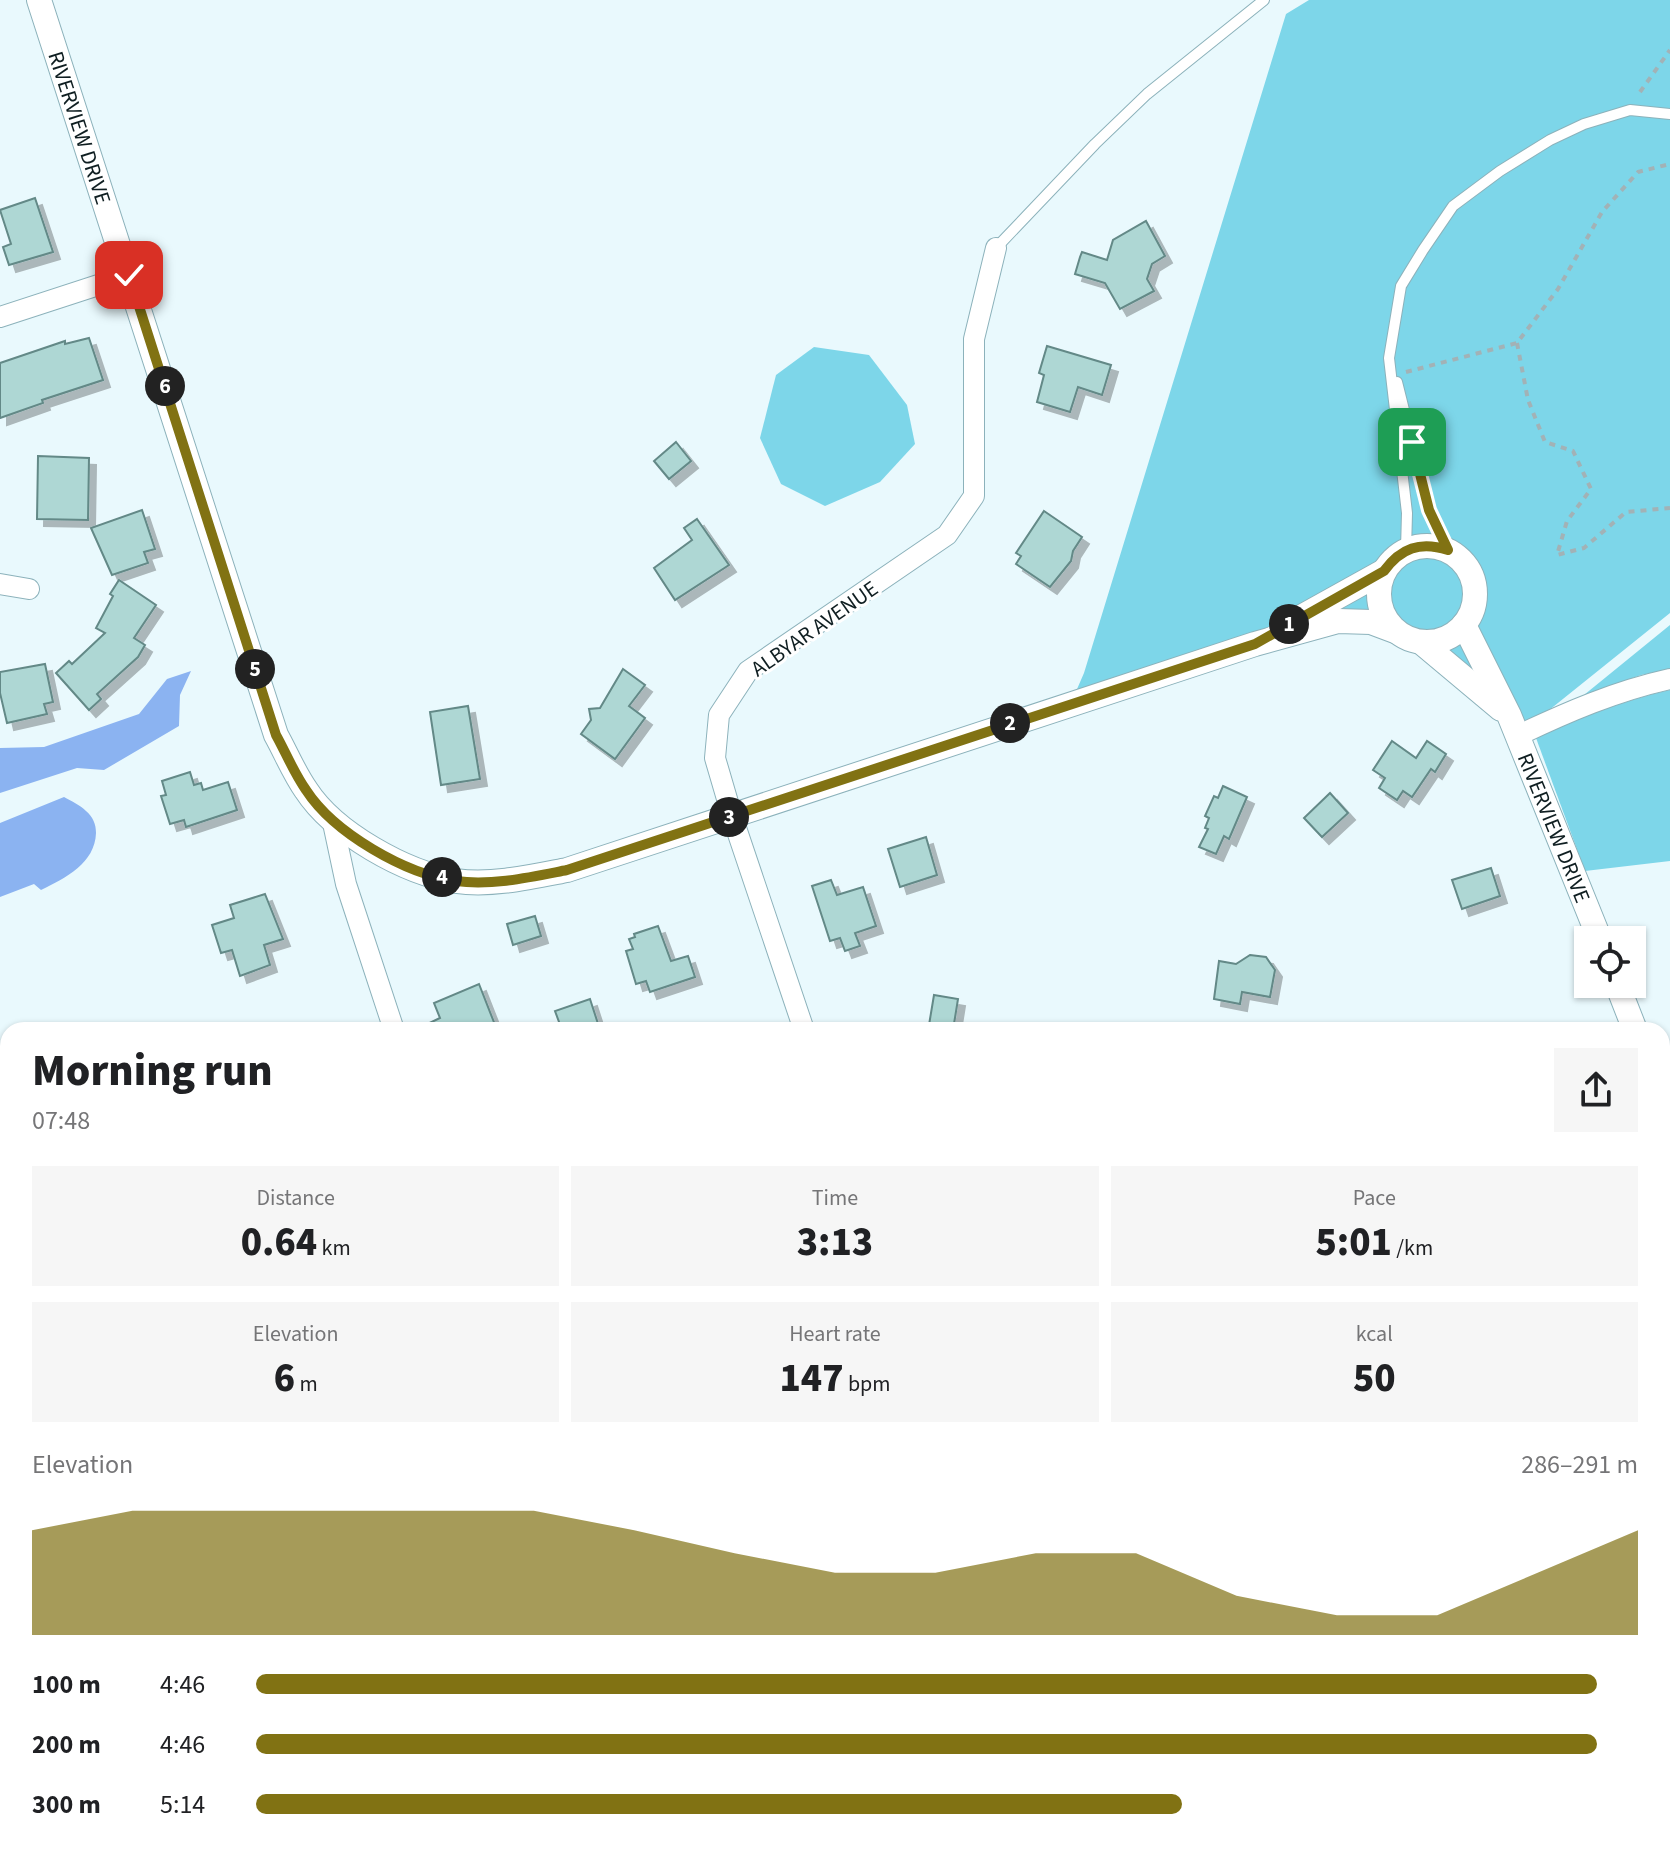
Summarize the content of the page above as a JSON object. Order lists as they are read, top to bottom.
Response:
{
  "streets": {
    "street": ["RIVERVIEW DRIVE", "ALBYAR AVENUE"]
  },
  "crossings": [
    ["RIVERVIEW DRIVE", "ALBYAR AVENUE"]
  ],
  "page": {
    "pins": [
      "6",
      "1",
      "5",
      "2",
      "3",
      "4"
    ],
    "heading": ["Morning run", "07:48"],
    "stats": [
      ["Distance", "0.64 km"],
      ["Time", "3:13"],
      ["Pace", "5:01 /km"],
      ["Elevation", "6 m"],
      ["Heart rate", "147 bpm"],
      ["kcal", "50"]
    ],
    "chart": ["Elevation", "286–291 m"],
    "list": [
      {
        "name": "100 m",
        "note": "4:46"
      },
      {
        "name": "200 m",
        "note": "4:46"
      },
      {
        "name": "300 m",
        "note": "5:14"
      }
    ]
  }
}
